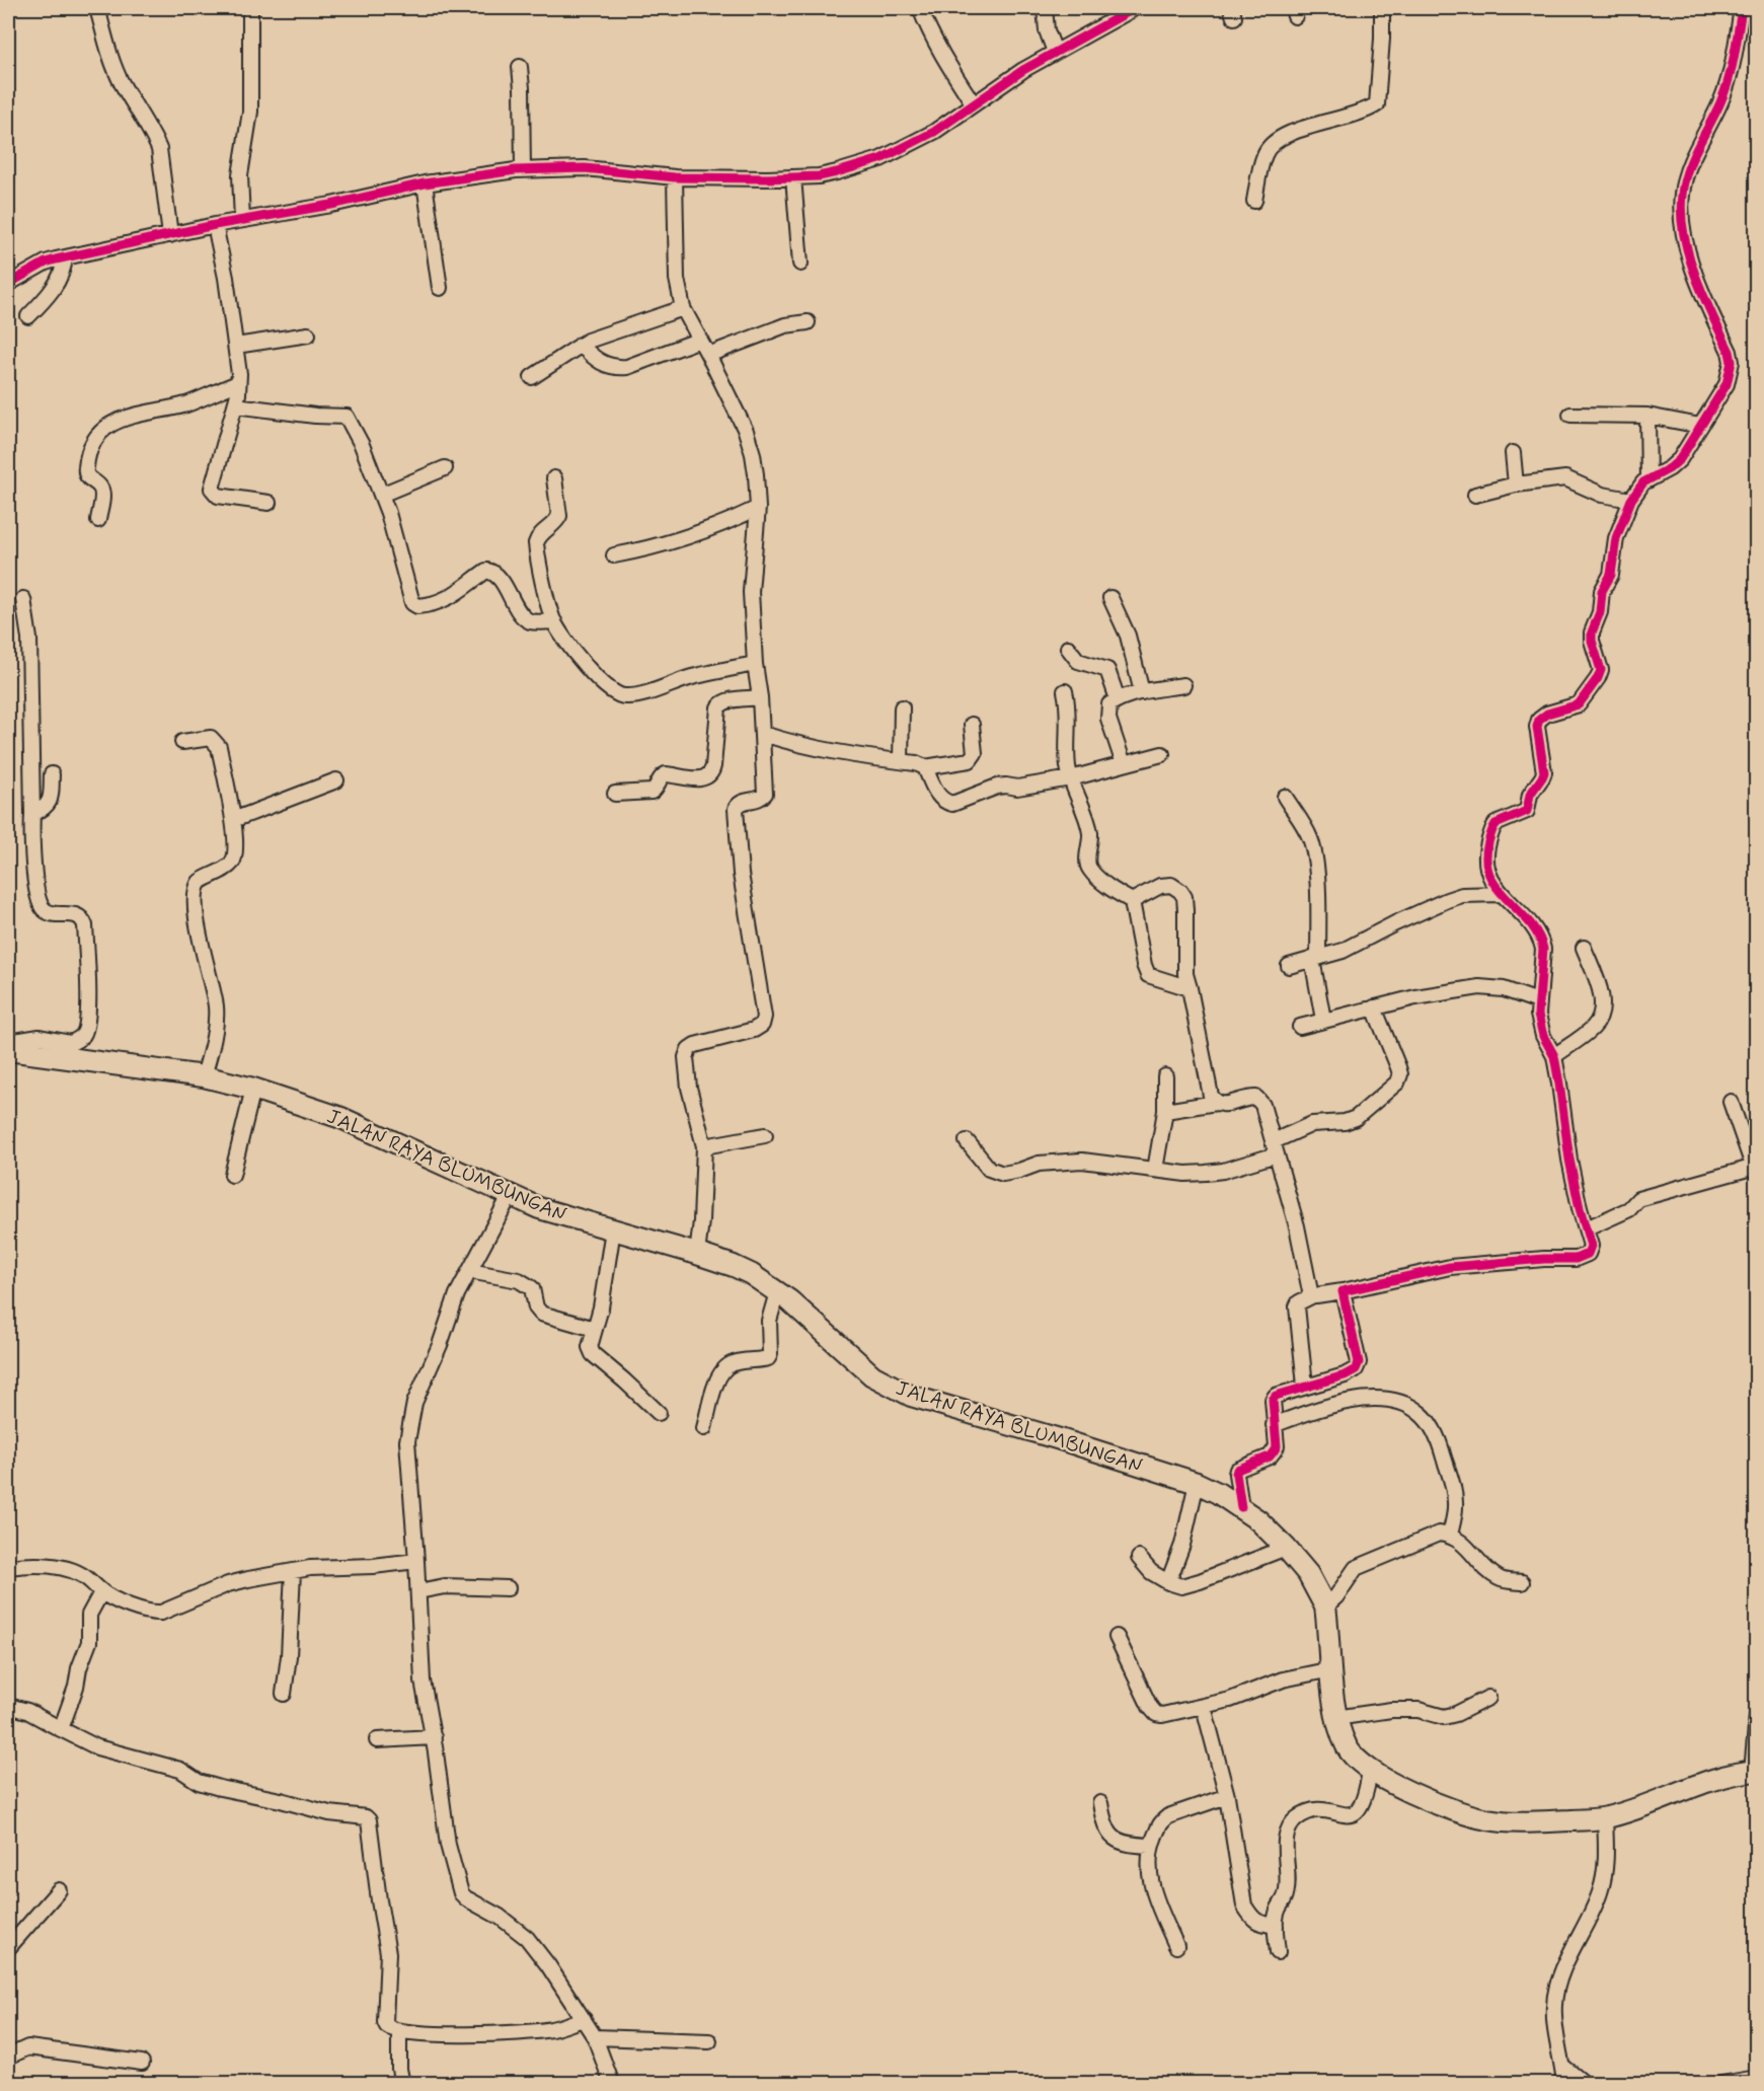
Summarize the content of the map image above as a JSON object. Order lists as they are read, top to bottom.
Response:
{
  "streets": {
    "main road": ["JALAN RAYA BLUMBUNGAN"]
  }
}
